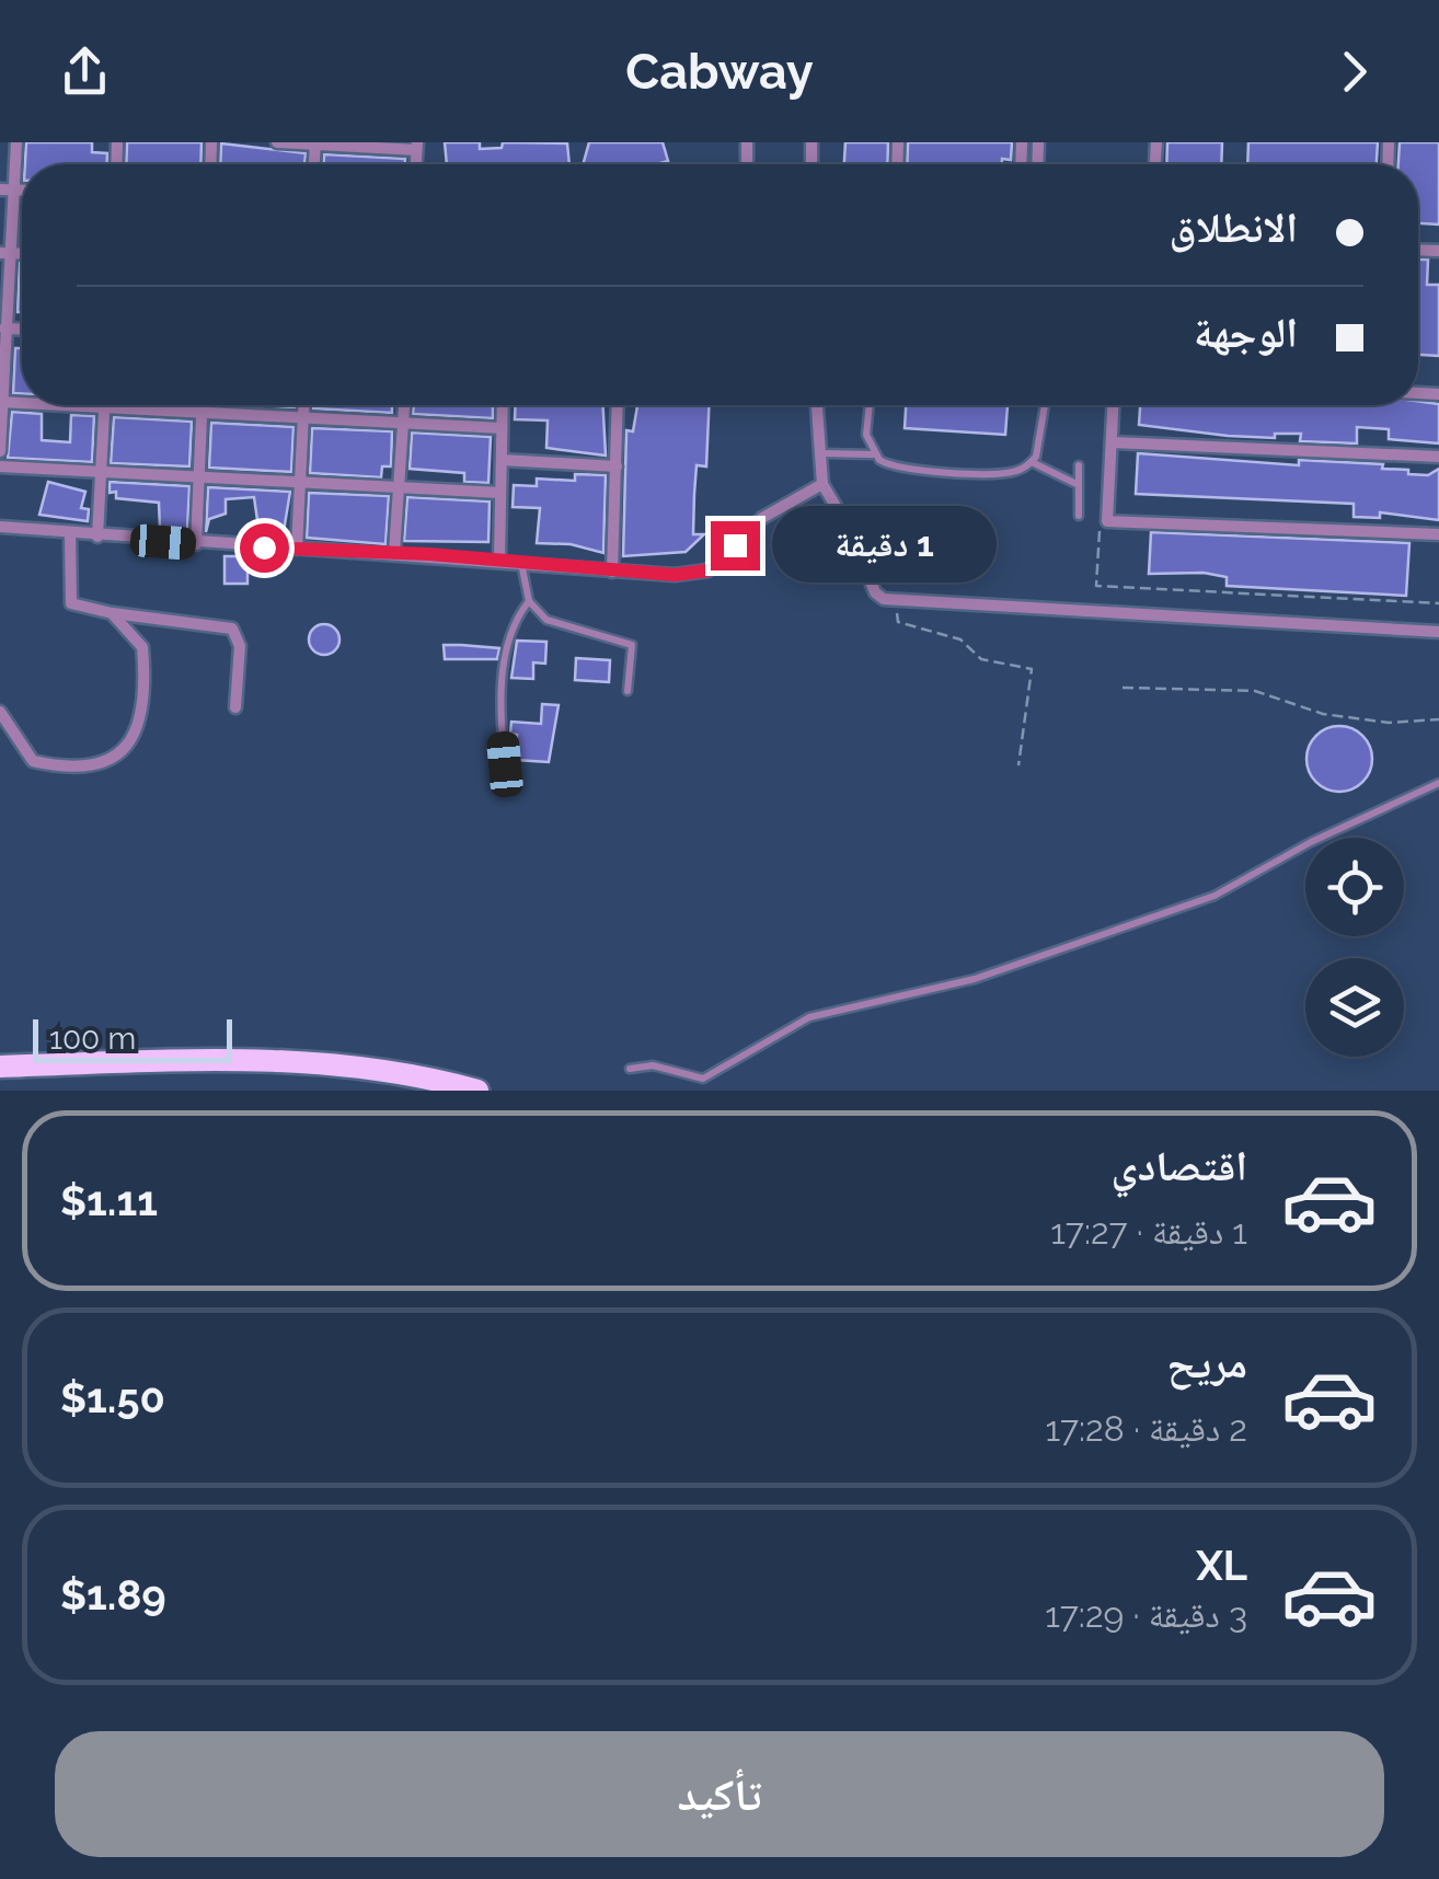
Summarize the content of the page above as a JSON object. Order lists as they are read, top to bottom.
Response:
{
  "scale_bar": "100 m",
  "page": {
    "header": "Cabway",
    "banner": ["الانطلاق", "الوجهة"],
    "bubble": "1 دقيقة",
    "scale": "100 m",
    "list": [
      {
        "name": "اقتصادي",
        "note": "1 دقيقة · 17:27",
        "value": "$1.11"
      },
      {
        "name": "مريح",
        "note": "2 دقيقة · 17:28",
        "value": "$1.50"
      },
      {
        "name": "XL",
        "note": "3 دقيقة · 17:29",
        "value": "$1.89"
      }
    ],
    "buttons": "تأكيد"
  }
}
